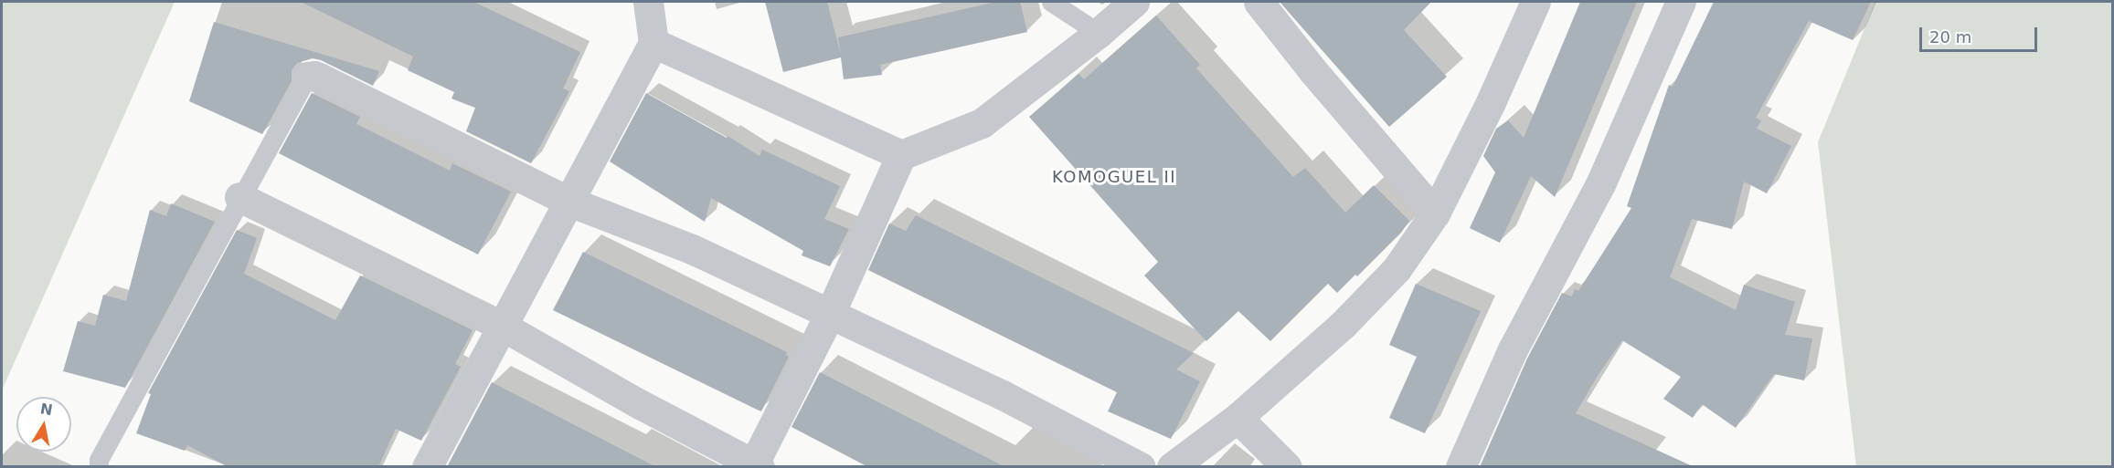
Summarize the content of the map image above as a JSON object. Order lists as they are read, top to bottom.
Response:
{
  "districts": ["KOMOGUEL II"],
  "scale_bar": "20 m",
  "north": "top"
}
